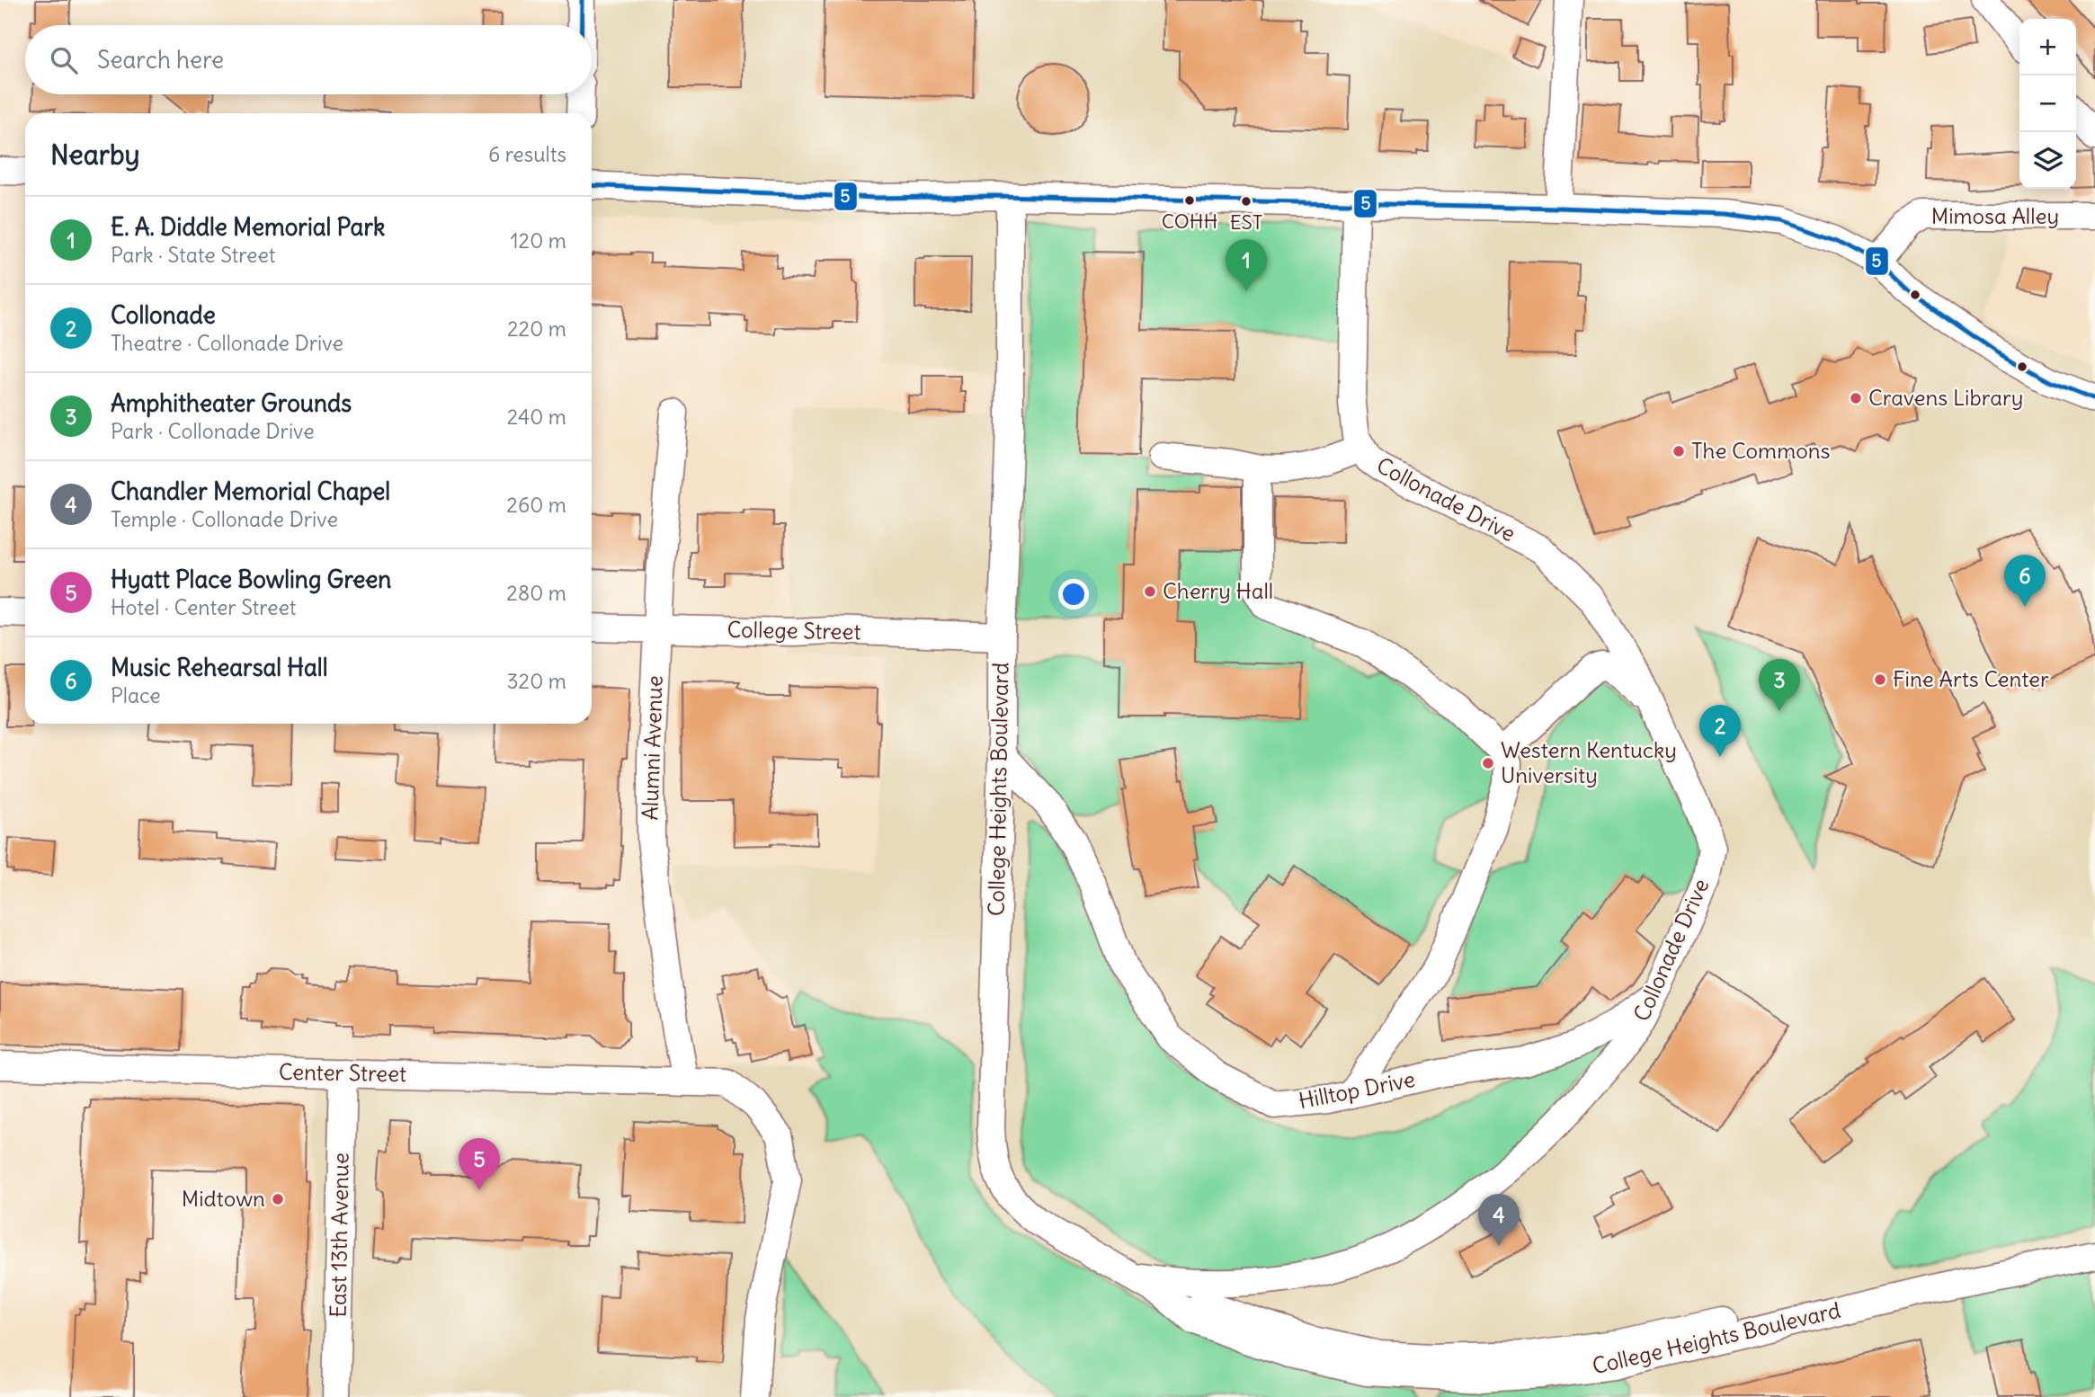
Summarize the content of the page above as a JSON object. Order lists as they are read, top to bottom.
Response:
{
  "streets": {
    "street": [
      "Mimosa Alley",
      "Collonade Drive",
      "College Street",
      "Alumni Avenue",
      "College Heights Boulevard",
      "Center Street",
      "Hilltop Drive",
      "East 13th Avenue"
    ]
  },
  "crossings": [
    ["Collonade Drive", "College Heights Boulevard"],
    ["Collonade Drive", "Hilltop Drive"],
    ["College Street", "Alumni Avenue"],
    ["College Street", "College Heights Boulevard"],
    ["Alumni Avenue", "Center Street"],
    ["College Heights Boulevard", "Hilltop Drive"],
    ["Center Street", "East 13th Avenue"]
  ],
  "places": [
    "COHH",
    "EST",
    "Cravens Library",
    "The Commons",
    "Cherry Hall",
    "Fine Arts Center",
    "Western Kentucky University",
    "Midtown"
  ],
  "lines": ["transit line 5"],
  "page": {
    "map_buttons": ["+", "−"],
    "search": "Search here",
    "heading": ["Nearby", "6 results"],
    "list": [
      {
        "mark": "1",
        "name": "E. A. Diddle Memorial Park",
        "note": "Park · State Street",
        "value": "120 m"
      },
      {
        "mark": "2",
        "name": "Collonade",
        "note": "Theatre · Collonade Drive",
        "value": "220 m"
      },
      {
        "mark": "3",
        "name": "Amphitheater Grounds",
        "note": "Park · Collonade Drive",
        "value": "240 m"
      },
      {
        "mark": "4",
        "name": "Chandler Memorial Chapel",
        "note": "Temple · Collonade Drive",
        "value": "260 m"
      },
      {
        "mark": "5",
        "name": "Hyatt Place Bowling Green",
        "note": "Hotel · Center Street",
        "value": "280 m"
      },
      {
        "mark": "6",
        "name": "Music Rehearsal Hall",
        "note": "Place",
        "value": "320 m"
      }
    ],
    "pins": [
      "1",
      "6",
      "3",
      "2",
      "5",
      "4"
    ]
  }
}
